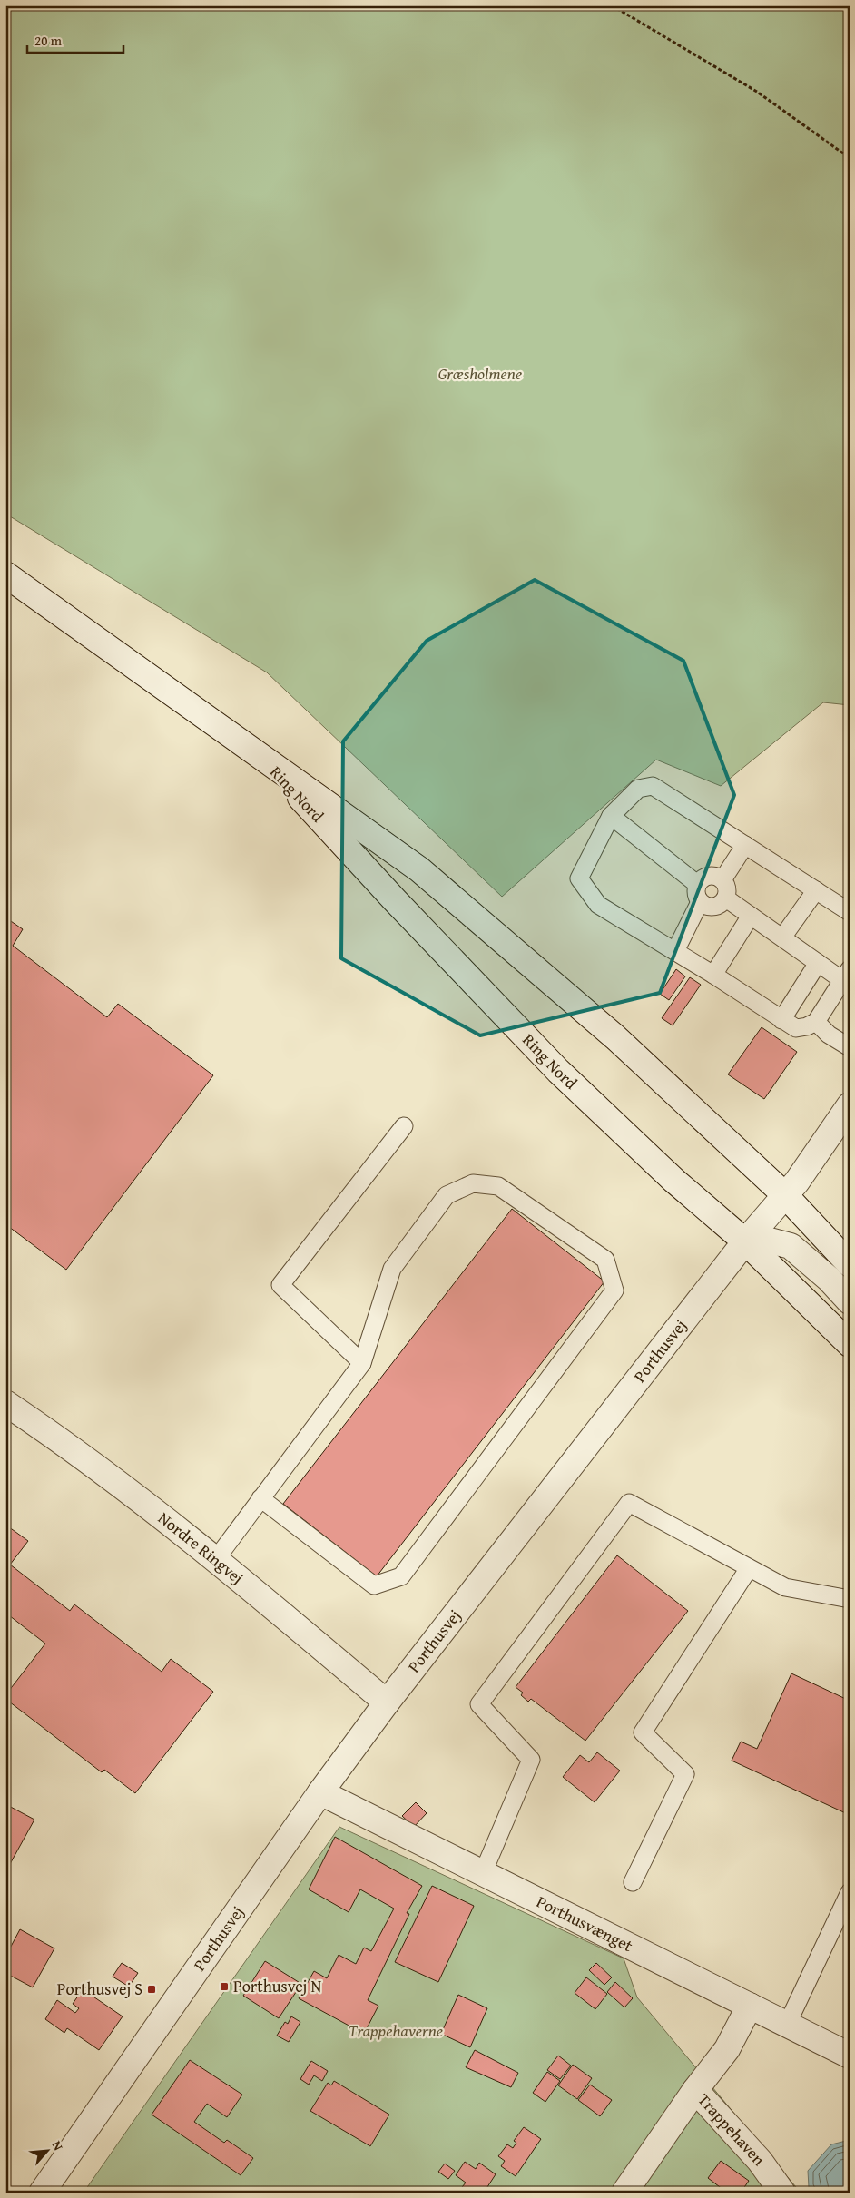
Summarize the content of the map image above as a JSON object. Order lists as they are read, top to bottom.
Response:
{
  "streets": {
    "street": [
      "Ring Nord",
      "Porthusvej",
      "Nordre Ringvej",
      "Porthusvænget",
      "Trappehaven"
    ]
  },
  "crossings": [
    ["Ring Nord", "Porthusvej"],
    ["Porthusvej", "Nordre Ringvej"],
    ["Porthusvej", "Porthusvænget"],
    ["Porthusvænget", "Trappehaven"]
  ],
  "parks": ["Græsholmene", "Trappehaverne"],
  "places": {
    "transit": ["Porthusvej N", "Porthusvej S"]
  },
  "scale_bar": "20 m",
  "north": "top right"
}
